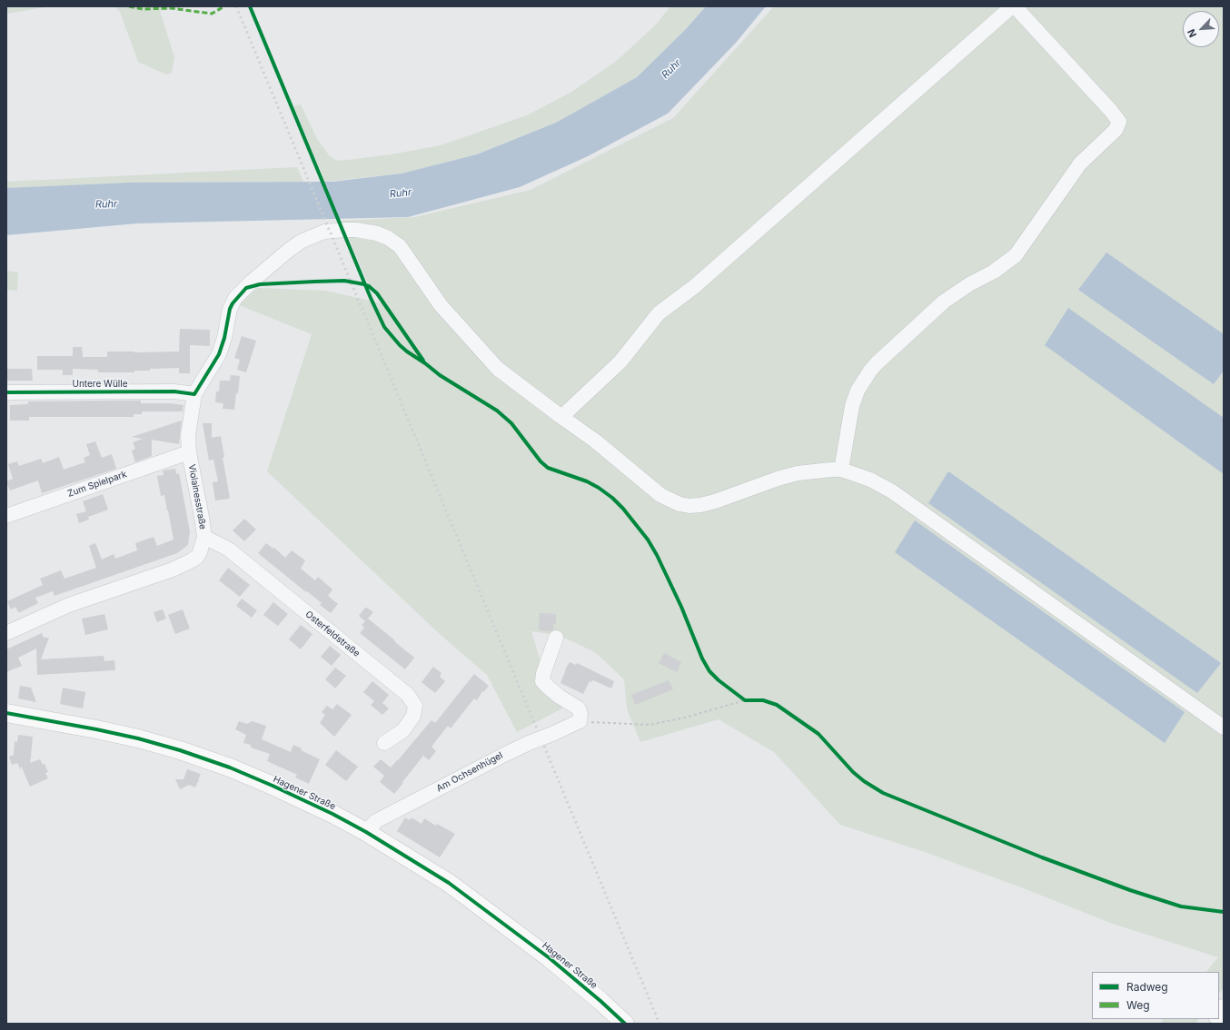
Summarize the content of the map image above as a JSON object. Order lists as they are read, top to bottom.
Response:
{
  "streets": {
    "main road": ["Hagener Straße"],
    "street": [
      "Untere Wülle",
      "Zum Spielpark",
      "Violainesstraße",
      "Osterfeldstraße",
      "Am Ochsenhügel"
    ]
  },
  "crossings": [
    ["Untere Wülle", "Violainesstraße"],
    ["Zum Spielpark", "Violainesstraße"],
    ["Violainesstraße", "Osterfeldstraße"],
    ["Am Ochsenhügel", "Hagener Straße"]
  ],
  "water": ["Ruhr"],
  "legend": ["Radweg", "Weg"],
  "north": "bottom left"
}
